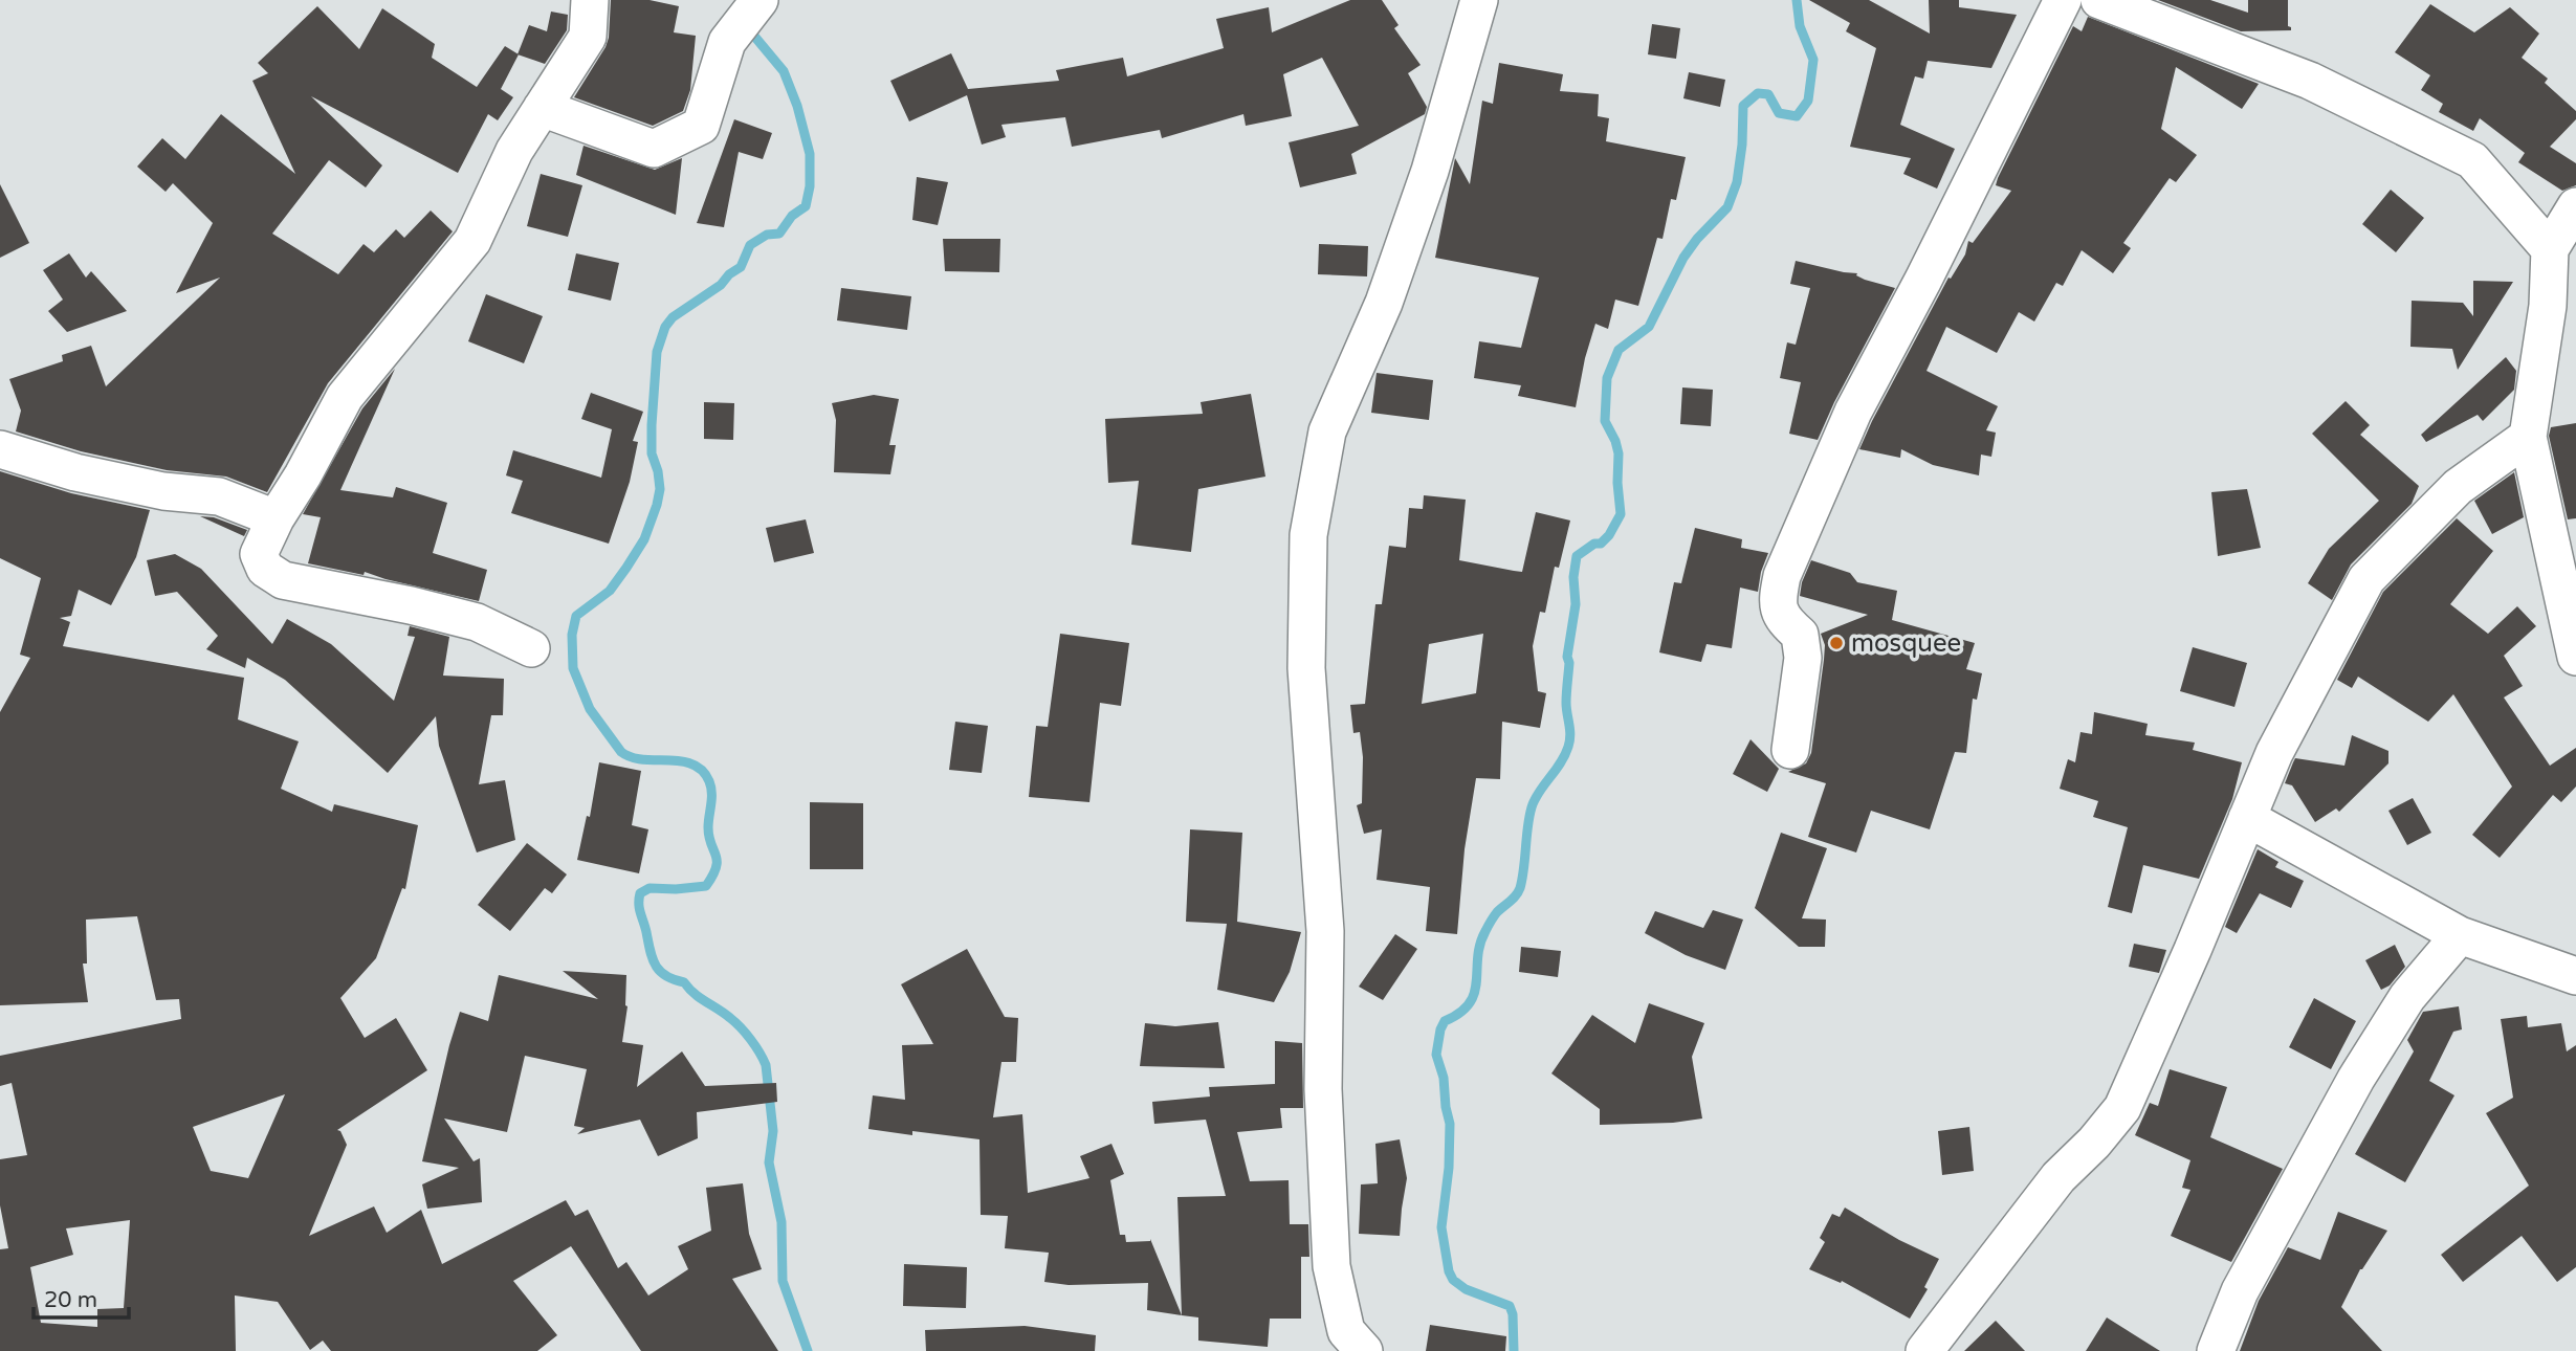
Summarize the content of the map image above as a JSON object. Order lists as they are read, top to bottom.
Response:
{
  "places": ["mosquee"],
  "scale_bar": "20 m"
}
